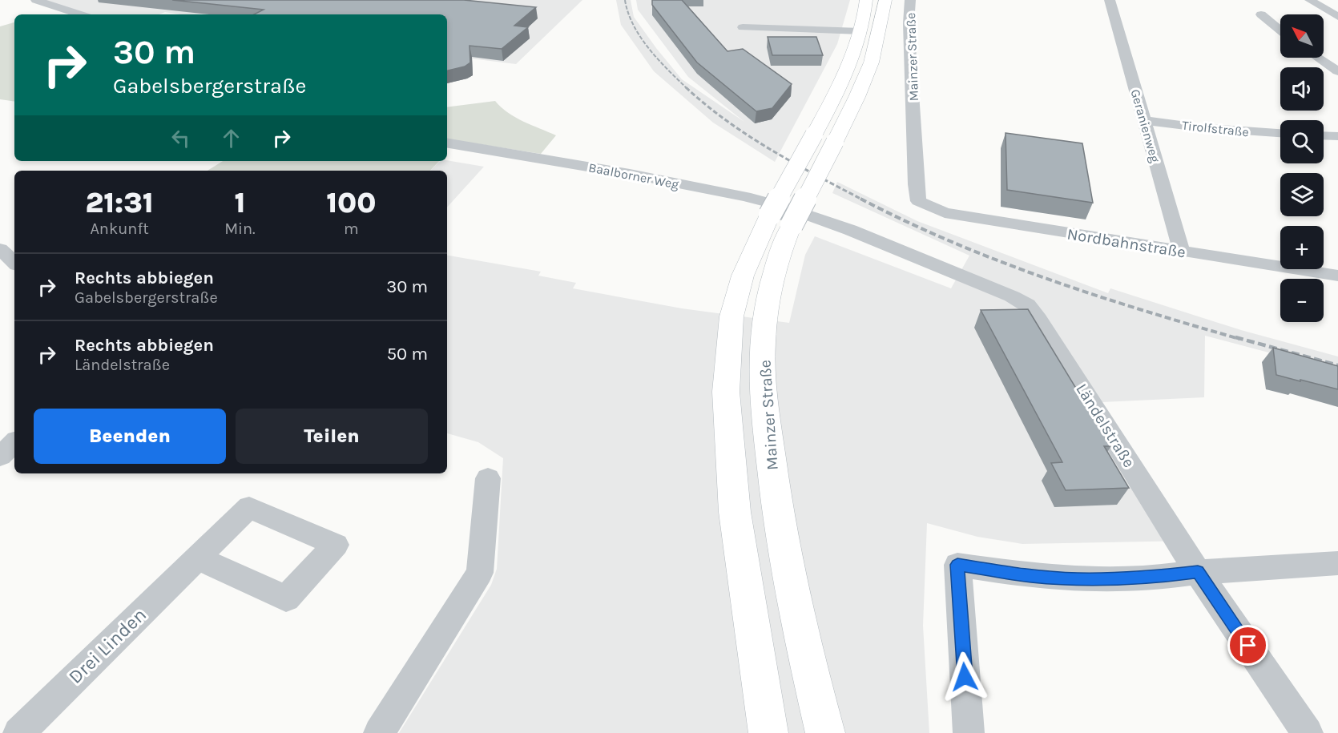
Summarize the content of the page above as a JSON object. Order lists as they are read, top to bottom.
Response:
{
  "streets": {
    "main road": ["Mainzer Straße"],
    "street": [
      "Geranienweg",
      "Tirolfstraße",
      "Baalborner Weg",
      "Nordbahnstraße",
      "Ländelstraße",
      "Drei Linden"
    ]
  },
  "crossings": [
    ["Mainzer Straße", "Baalborner Weg"],
    ["Mainzer Straße", "Nordbahnstraße"],
    ["Mainzer Straße", "Ländelstraße"],
    ["Geranienweg", "Tirolfstraße"],
    ["Geranienweg", "Nordbahnstraße"],
    ["Baalborner Weg", "Ländelstraße"]
  ],
  "north": "top left",
  "page": {
    "map_buttons": ["+", "−"],
    "turn": ["30 m", "Gabelsbergerstraße"],
    "eta": [
      "21:31",
      "Ankunft",
      "1",
      "Min.",
      "100",
      "m"
    ],
    "list": [
      {
        "name": "Rechts abbiegen",
        "note": "Gabelsbergerstraße",
        "value": "30 m"
      },
      {
        "name": "Rechts abbiegen",
        "note": "Ländelstraße",
        "value": "50 m"
      }
    ],
    "buttons": ["Beenden", "Teilen"]
  }
}
